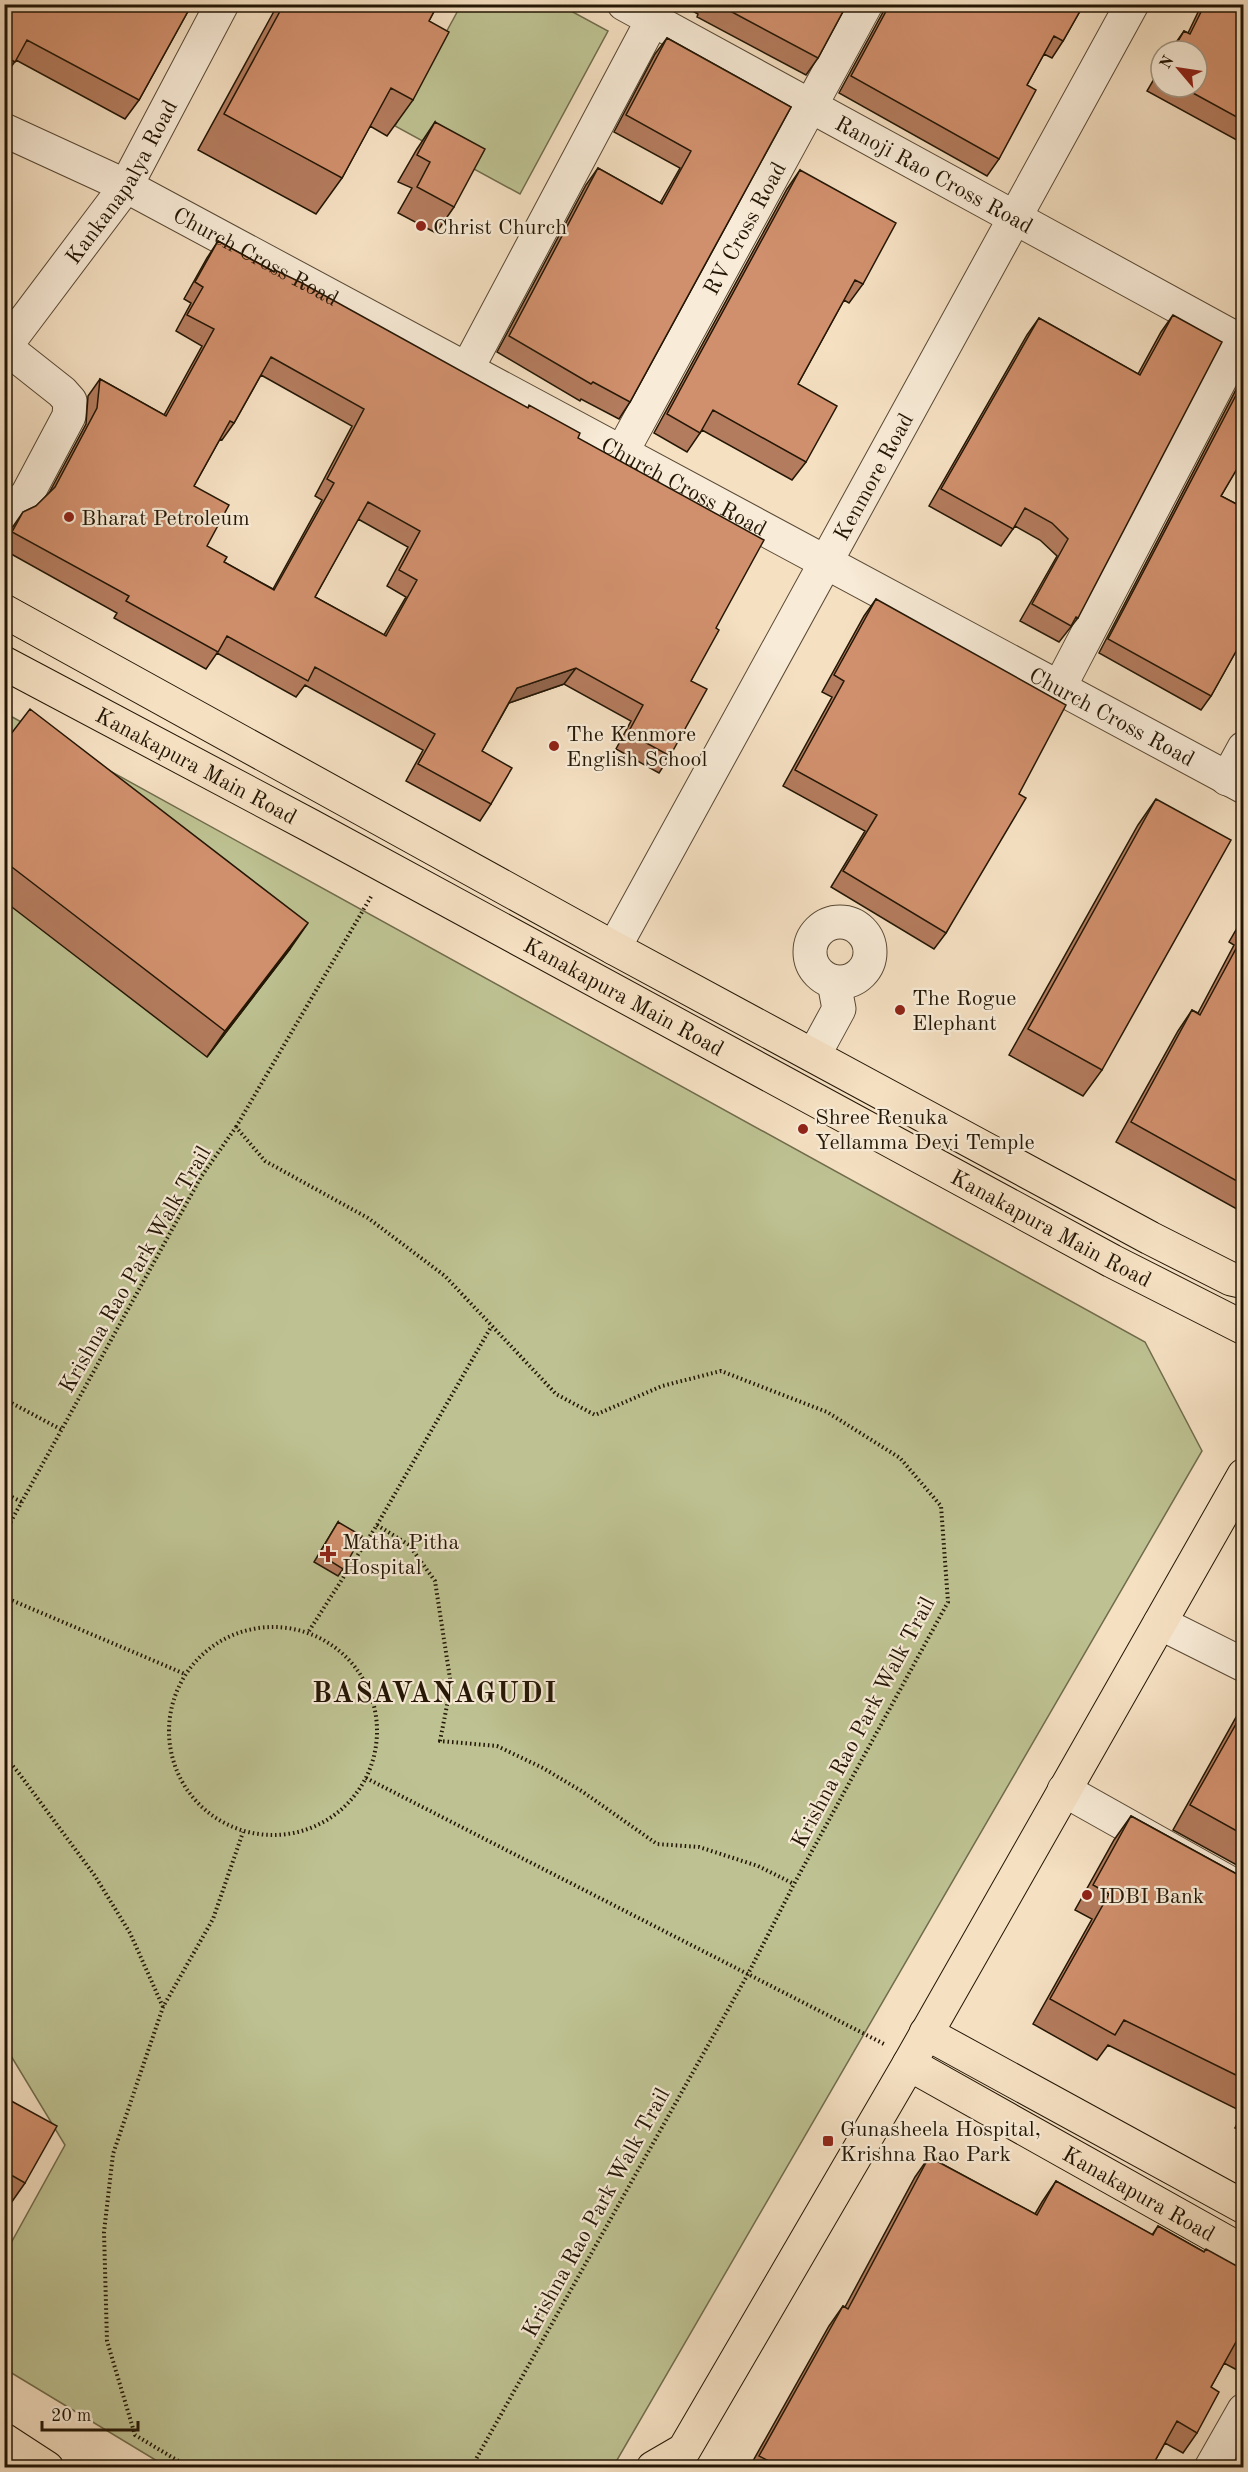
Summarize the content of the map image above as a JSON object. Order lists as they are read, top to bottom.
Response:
{
  "streets": {
    "main road": ["Kanakapura Main Road", "Kanakapura Road"],
    "street": [
      "Ranoji Rao Cross Road",
      "Kankanapalya Road",
      "RV Cross Road",
      "Church Cross Road",
      "Kenmore Road"
    ],
    "path": ["Krishna Rao Park Walk Trail"]
  },
  "crossings": [
    ["Ranoji Rao Cross Road", "RV Cross Road"],
    ["Ranoji Rao Cross Road", "Kenmore Road"],
    ["Kankanapalya Road", "Church Cross Road"],
    ["RV Cross Road", "Church Cross Road"],
    ["Church Cross Road", "Kenmore Road"]
  ],
  "districts": ["BASAVANAGUDI"],
  "places": {
    "other": [
      "Christ Church",
      "Bharat Petroleum",
      "The Kenmore English School",
      "The Rogue Elephant",
      "Shree Renuka Yellamma Devi Temple",
      "IDBI Bank"
    ],
    "health": ["Matha Pitha Hospital"],
    "transit": ["Gunasheela Hospital, Krishna Rao Park"]
  },
  "scale_bar": "20 m",
  "north": "top left"
}
